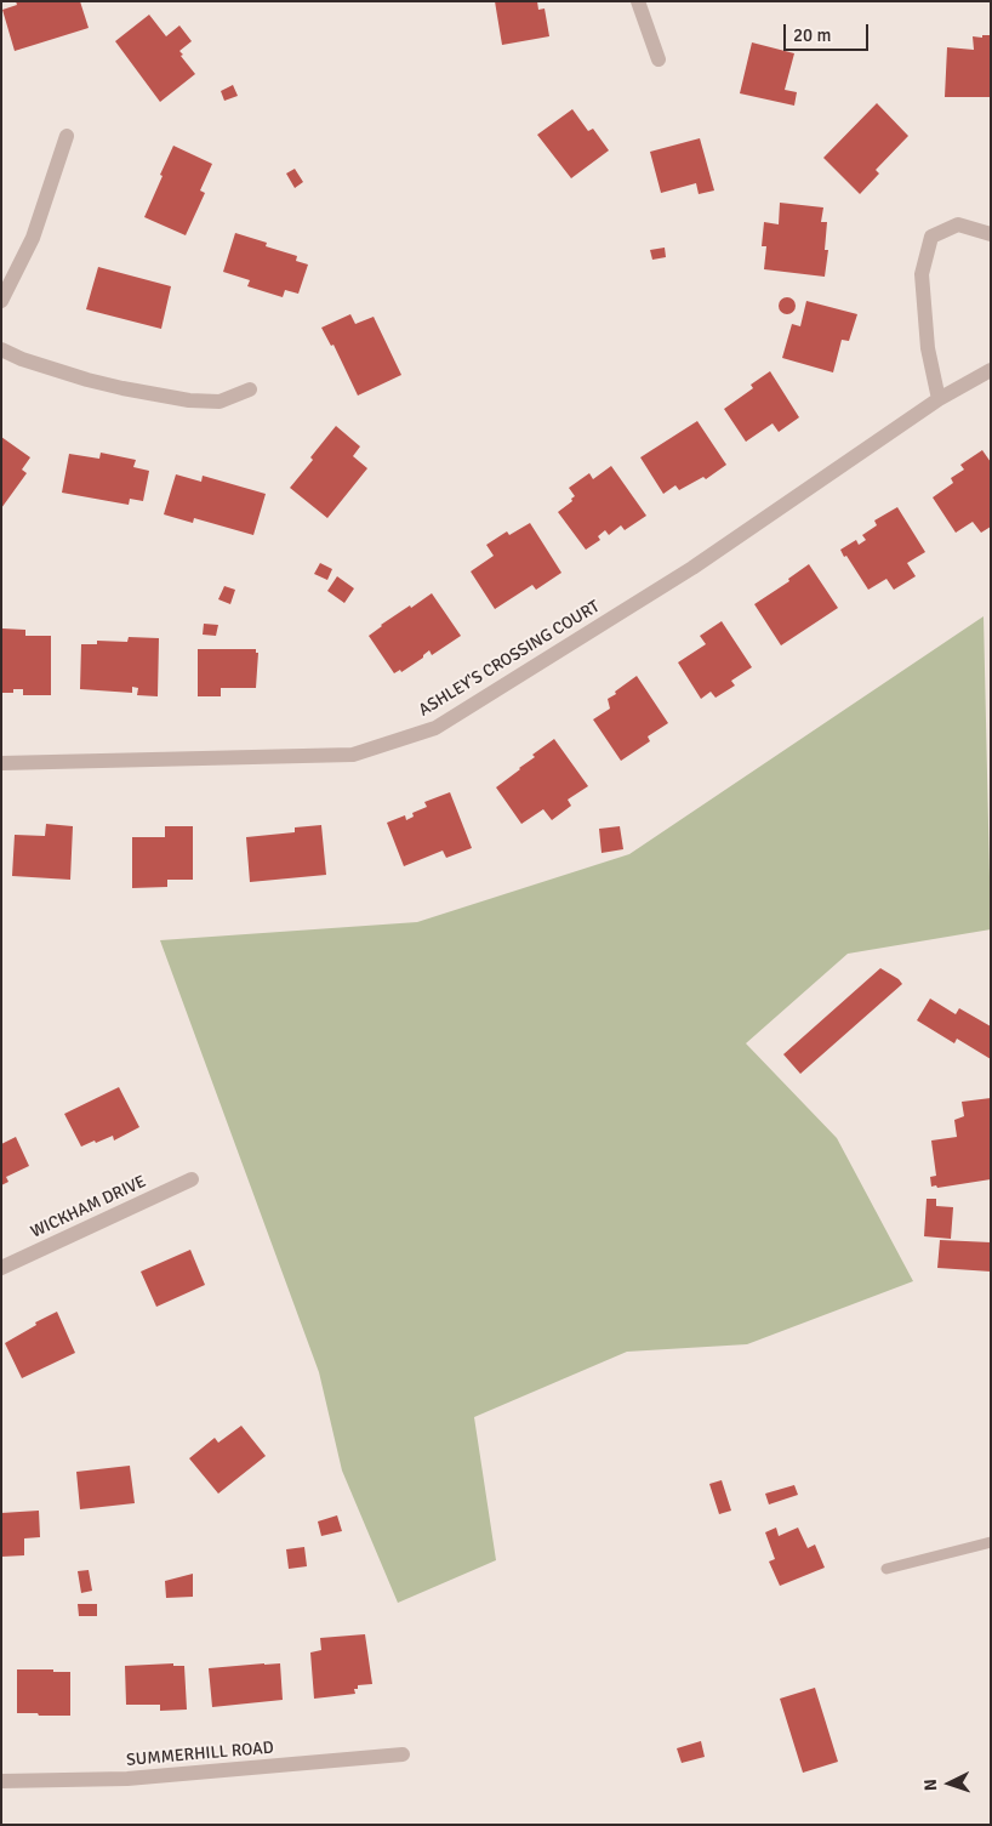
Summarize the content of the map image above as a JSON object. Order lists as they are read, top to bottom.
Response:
{
  "streets": {
    "street": ["ASHLEY'S CROSSING COURT", "WICKHAM DRIVE", "SUMMERHILL ROAD"]
  },
  "scale_bar": "20 m",
  "north": "left"
}
